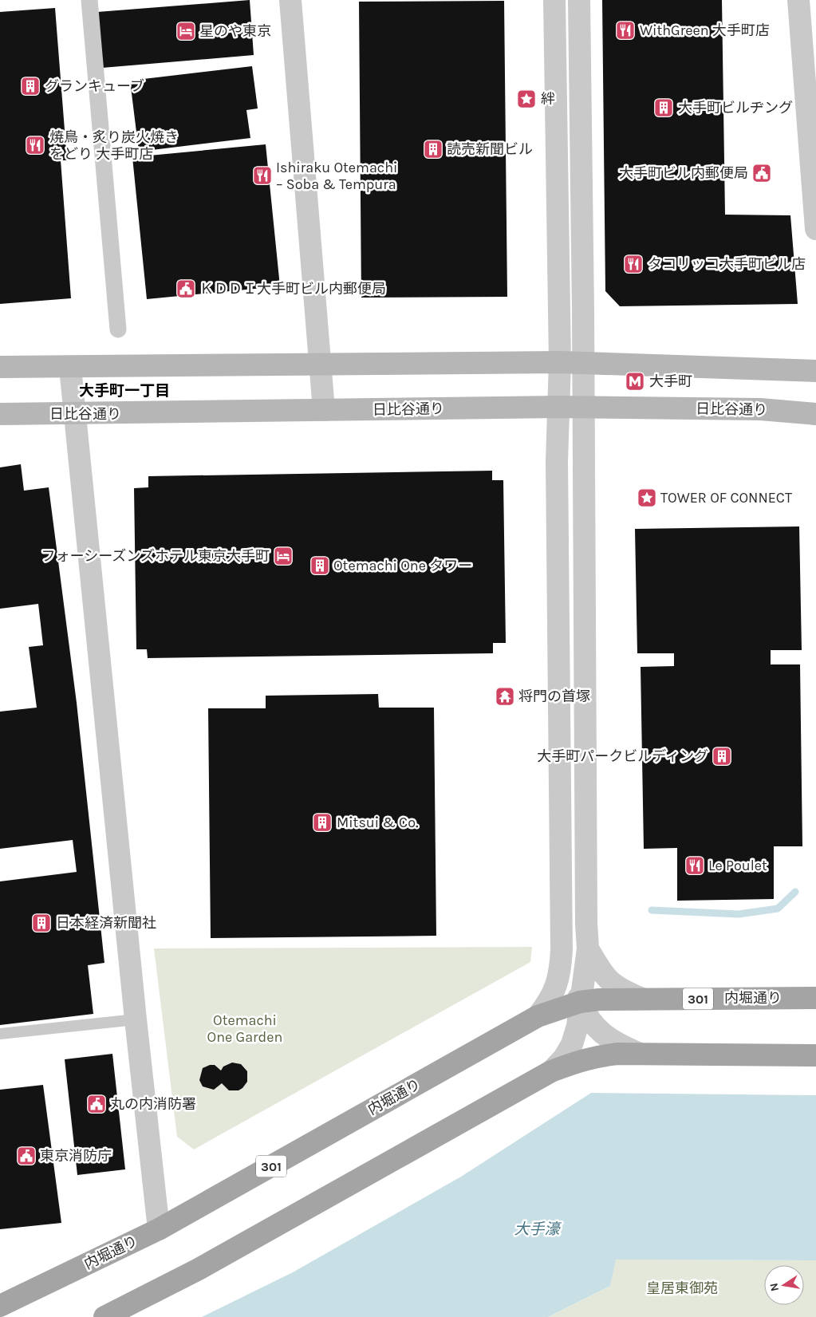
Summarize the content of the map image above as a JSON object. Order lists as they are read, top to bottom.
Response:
{
  "streets": {
    "main road": ["日比谷通り", "内堀通り", "301"]
  },
  "districts": ["大手町一丁目"],
  "water": ["大手濠"],
  "parks": ["Otemachi One Garden", "皇居東御苑"],
  "places": {
    "restaurant": [
      "WithGreen 大手町店",
      "焼鳥・炙り炭火焼き をどり 大手町店",
      "Ishiraku Otemachi – Soba & Tempura",
      "タコリッコ大手町ビル店",
      "Le Poulet"
    ],
    "hotel": ["星のや東京", "フォーシーズンズホテル東京大手町"],
    "building": [
      "グランキューブ",
      "大手町ビルヂング",
      "読売新聞ビル",
      "Otemachi One タワー",
      "大手町パークビルディング",
      "Mitsui & Co.",
      "日本経済新聞社"
    ],
    "place": ["絆", "TOWER OF CONNECT"],
    "public building": [
      "大手町ビル内郵便局",
      "ＫＤＤＩ大手町ビル内郵便局",
      "丸の内消防署",
      "東京消防庁"
    ],
    "metro station": ["大手町"],
    "temple": ["将門の首塚"]
  },
  "north": "left"
}
